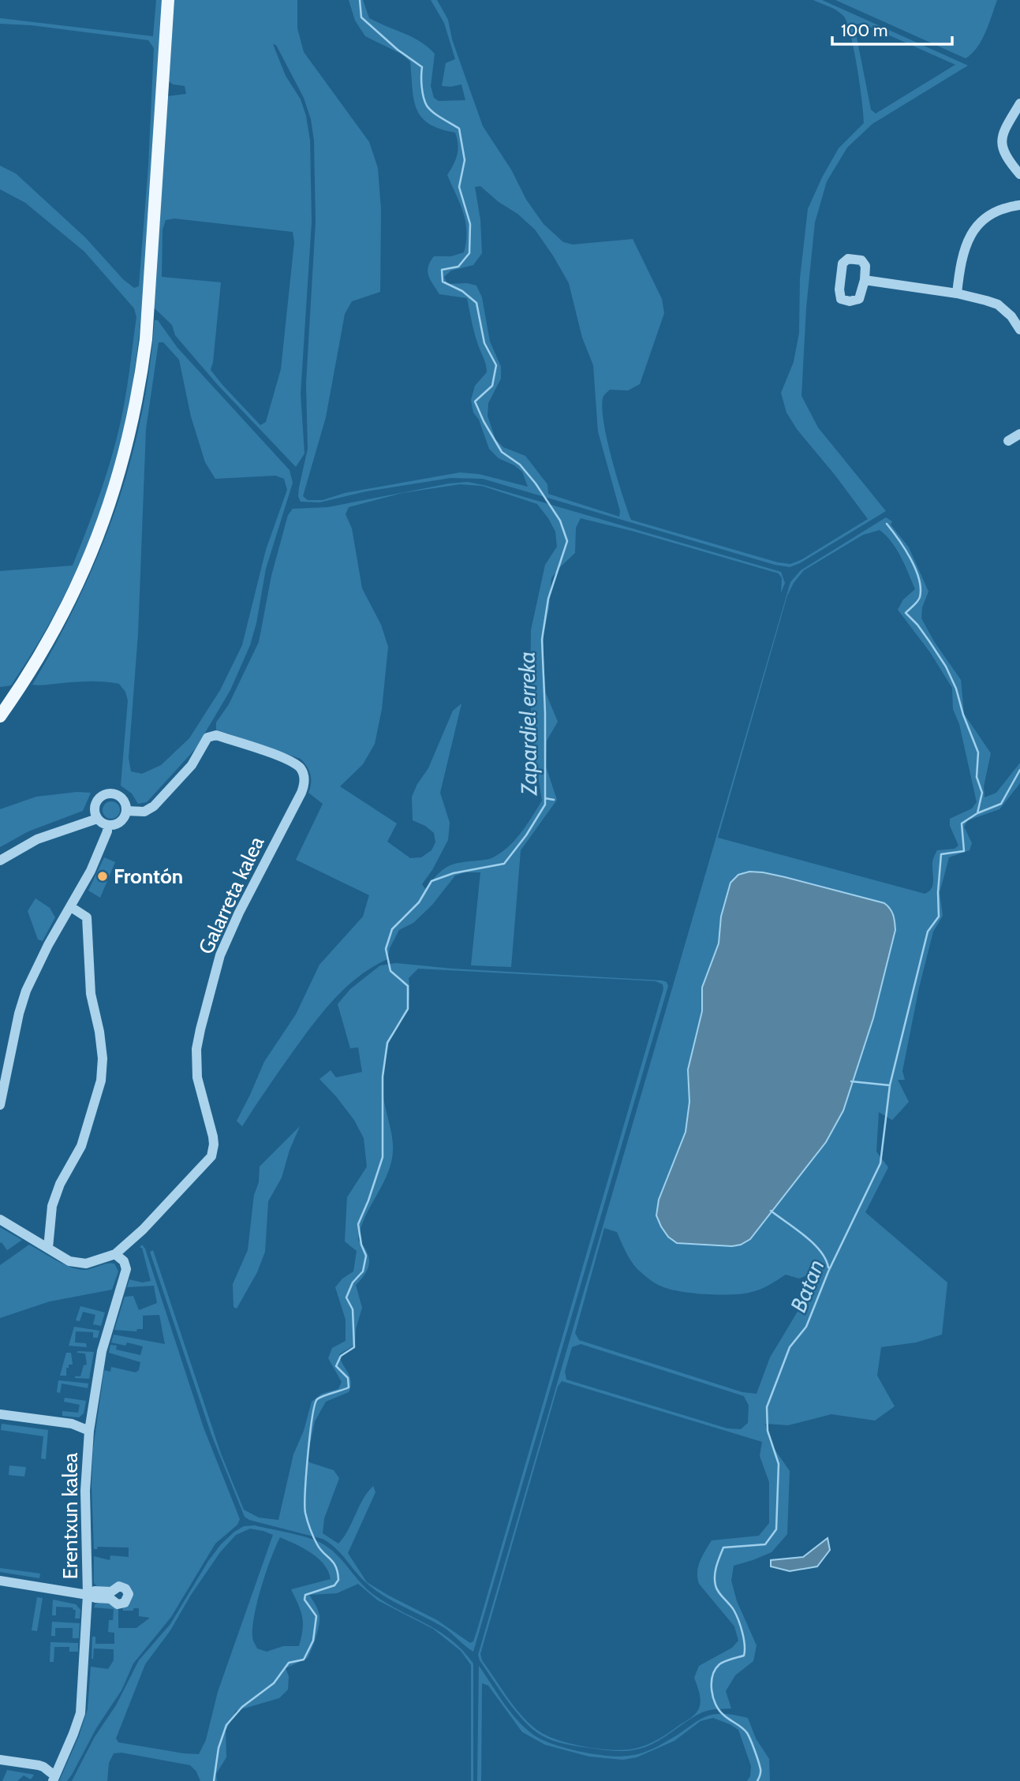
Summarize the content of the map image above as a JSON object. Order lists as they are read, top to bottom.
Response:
{
  "streets": {
    "street": ["Galarreta kalea", "Erentxun kalea"]
  },
  "crossings": [
    ["Galarreta kalea", "Erentxun kalea"]
  ],
  "water": ["Zapardiel erreka", "Batan"],
  "places": ["Frontón"],
  "scale_bar": "100 m"
}
